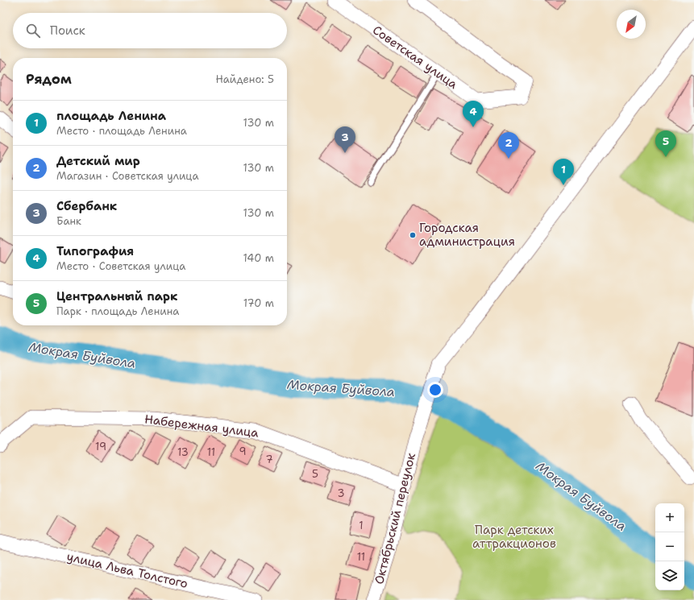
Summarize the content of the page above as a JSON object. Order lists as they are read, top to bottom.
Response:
{
  "streets": {
    "street": [
      "Советская улица",
      "Набережная улица",
      "Октябрьский переулок",
      "улица Льва Толстого"
    ]
  },
  "crossings": [
    ["Набережная улица", "Октябрьский переулок"]
  ],
  "water": ["Мокрая Буйвола"],
  "parks": ["Парк детских аттракционов"],
  "places": ["Городская администрация"],
  "house_numbers": [
    "19",
    "9",
    "13",
    "11",
    "7",
    "5",
    "3",
    "1",
    "11"
  ],
  "north": "bottom left",
  "page": {
    "search": "Поиск",
    "heading": ["Рядом", "Найдено: 5"],
    "list": [
      {
        "mark": "1",
        "name": "площадь Ленина",
        "note": "Место · площадь Ленина",
        "value": "130 m"
      },
      {
        "mark": "2",
        "name": "Детский мир",
        "note": "Магазин · Советская улица",
        "value": "130 m"
      },
      {
        "mark": "3",
        "name": "Сбербанк",
        "note": "Банк",
        "value": "130 m"
      },
      {
        "mark": "4",
        "name": "Типография",
        "note": "Место · Советская улица",
        "value": "140 m"
      },
      {
        "mark": "5",
        "name": "Центральный парк",
        "note": "Парк · площадь Ленина",
        "value": "170 m"
      }
    ],
    "pins": [
      "4",
      "3",
      "5",
      "2",
      "1"
    ],
    "map_buttons": ["+", "−"]
  }
}
